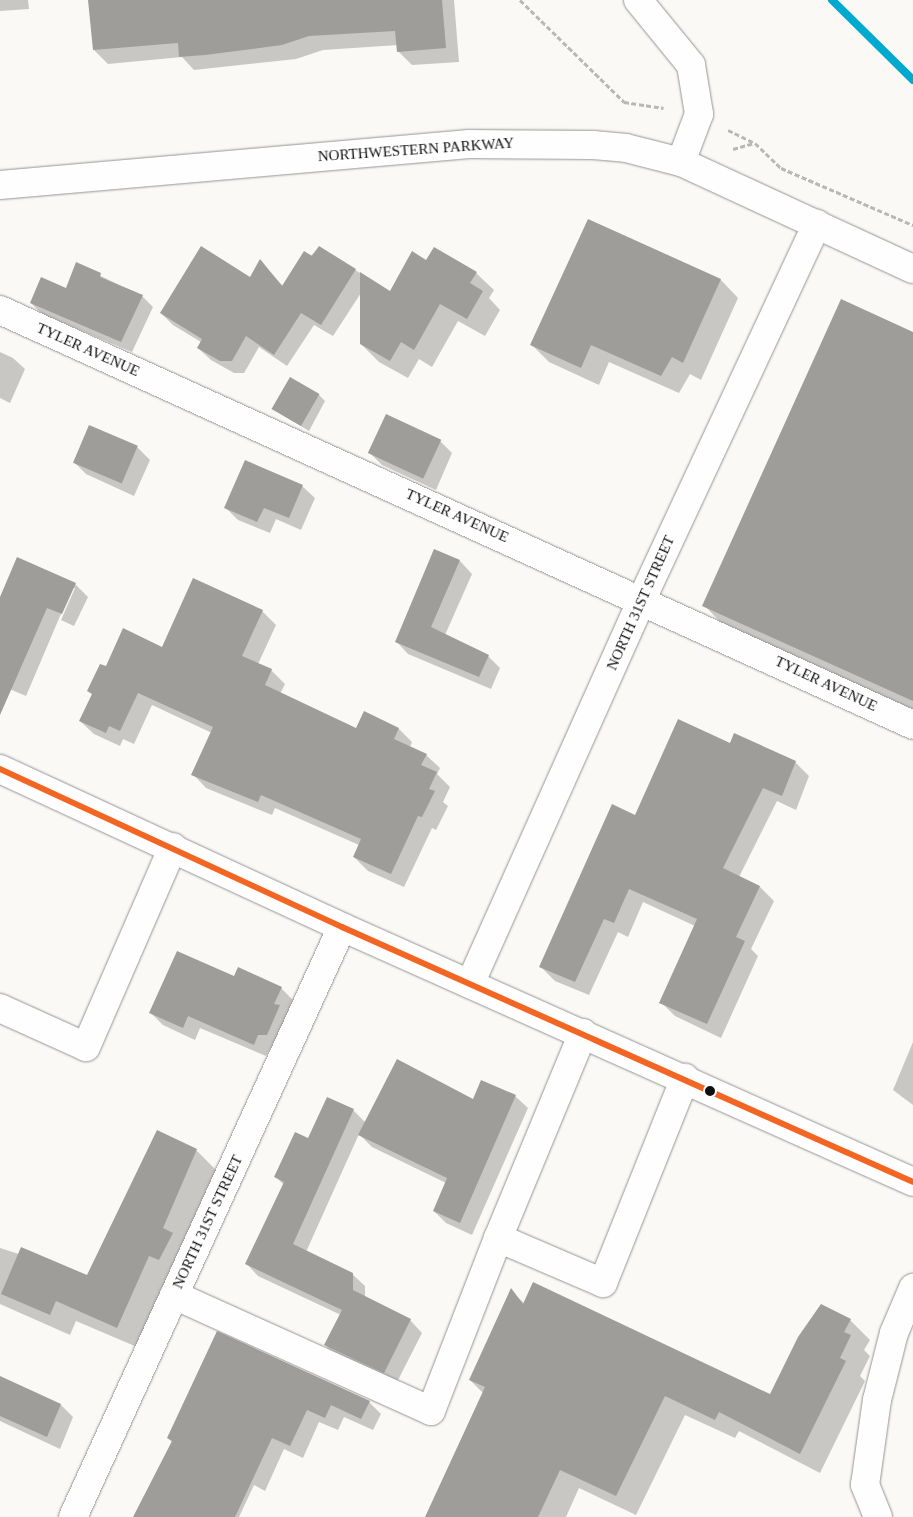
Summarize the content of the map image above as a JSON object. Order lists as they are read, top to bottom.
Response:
{
  "streets": {
    "street": ["NORTHWESTERN PARKWAY", "TYLER AVENUE", "NORTH 31ST STREET"]
  },
  "crossings": [
    ["NORTHWESTERN PARKWAY", "NORTH 31ST STREET"],
    ["TYLER AVENUE", "NORTH 31ST STREET"]
  ]
}
